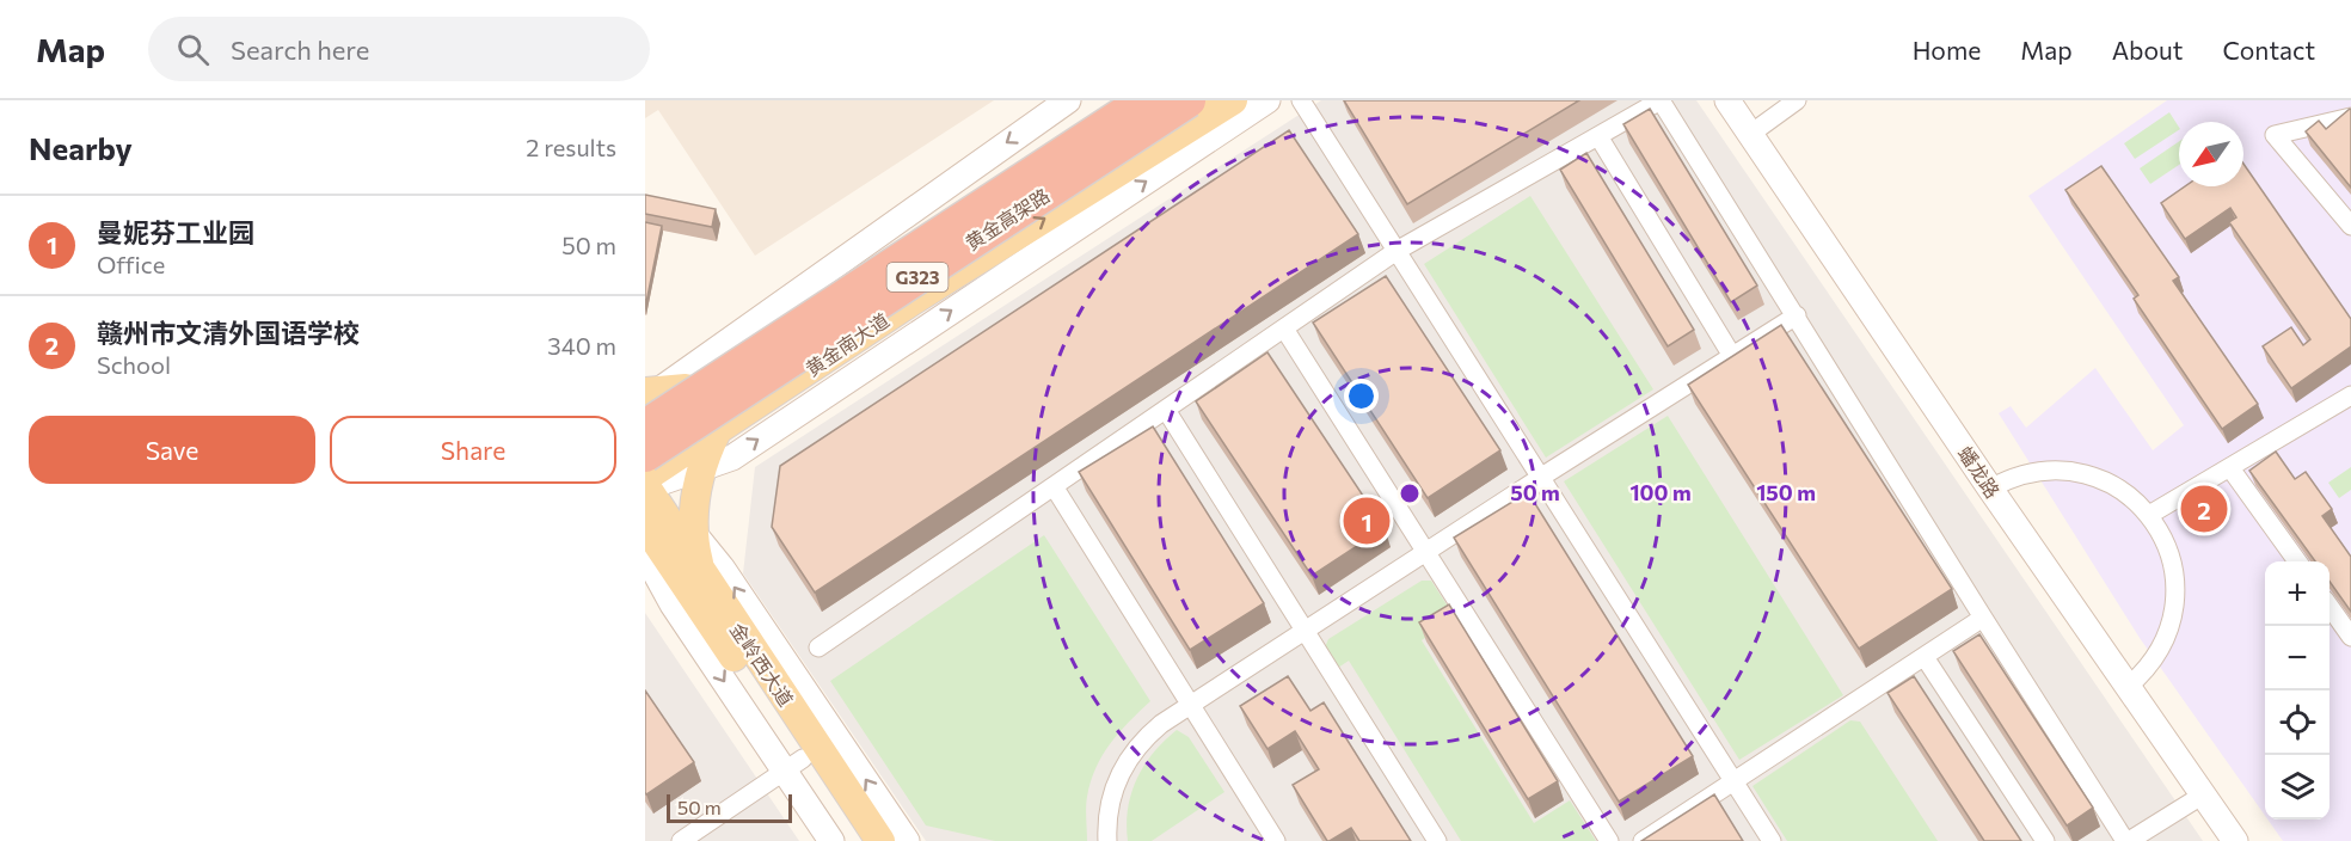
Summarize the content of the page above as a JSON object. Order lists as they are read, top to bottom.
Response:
{
  "streets": {
    "highway": ["黄金高架路", "G323"],
    "main road": ["黄金南大道", "金岭西大道"],
    "street": ["蟠龙路"]
  },
  "crossings": [
    ["黄金高架路", "黄金南大道"],
    ["黄金高架路", "金岭西大道"],
    ["黄金南大道", "金岭西大道"]
  ],
  "scale_bar": "50 m",
  "north": "bottom left",
  "page": {
    "header": "Map",
    "search": "Search here",
    "nav": [
      "Home",
      "Map",
      "About",
      "Contact"
    ],
    "heading": ["Nearby", "2 results"],
    "list": [
      {
        "mark": "1",
        "name": "曼妮芬工业园",
        "note": "Office",
        "value": "50 m"
      },
      {
        "mark": "2",
        "name": "赣州市文清外国语学校",
        "note": "School",
        "value": "340 m"
      }
    ],
    "buttons": ["Save", "Share"],
    "pins": ["2", "1"],
    "map_buttons": ["+", "−"],
    "scale": "50 m"
  },
  "rings": ["50 m", "100 m", "150 m"]
}
